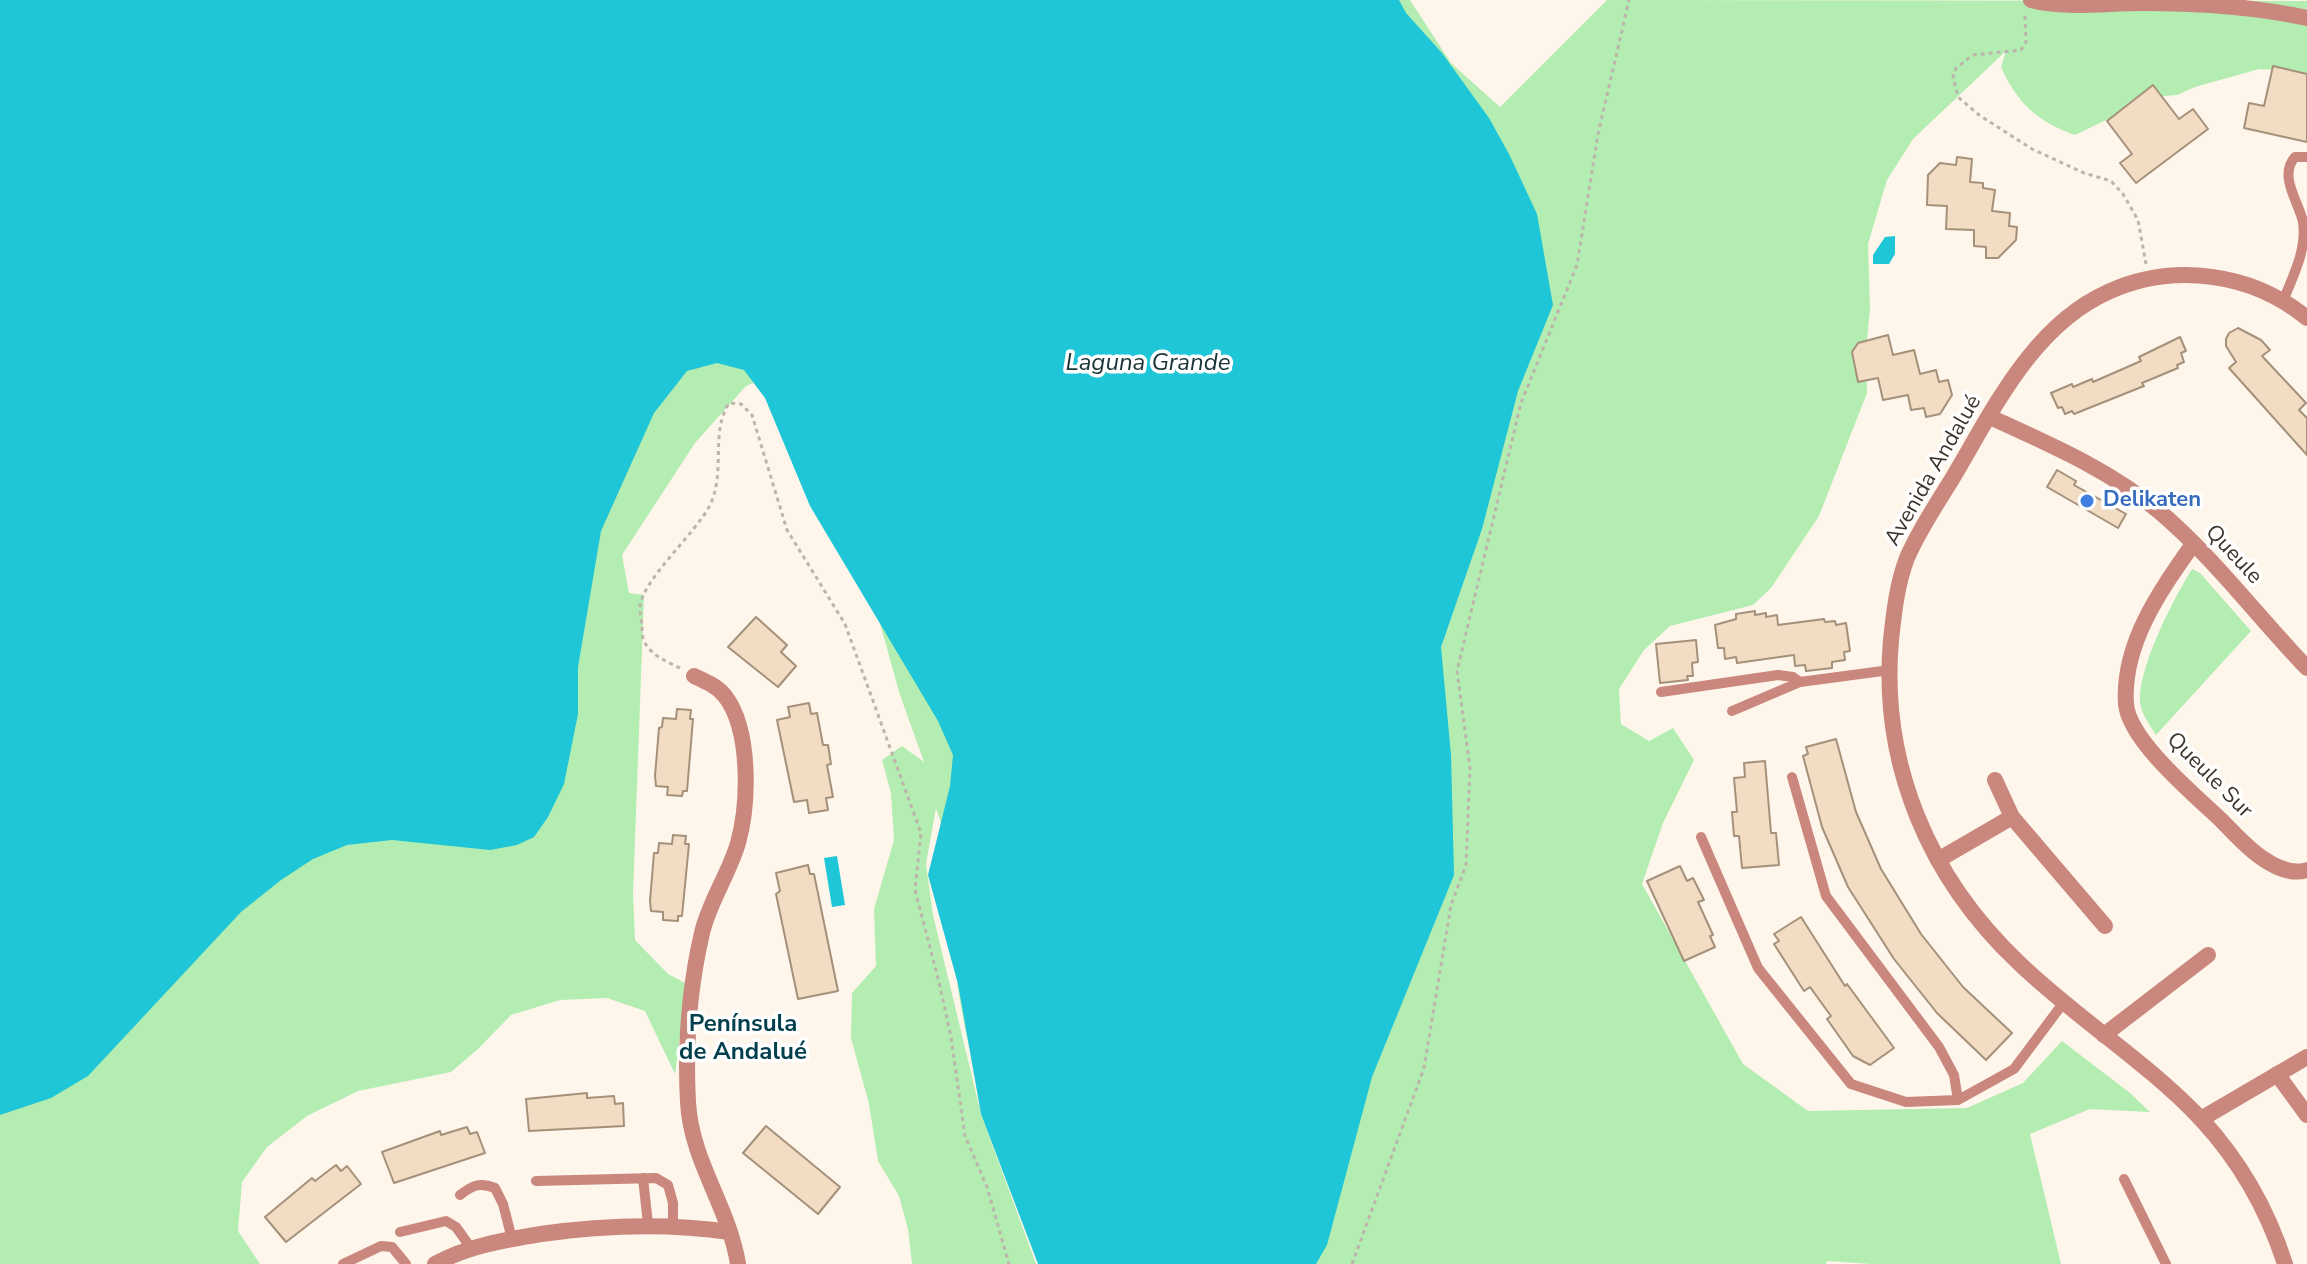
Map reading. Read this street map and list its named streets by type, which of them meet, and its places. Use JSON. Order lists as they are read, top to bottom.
{
  "streets": {
    "street": ["Avenida Andalué", "Queule", "Queule Sur"]
  },
  "crossings": [
    ["Avenida Andalué", "Queule"],
    ["Queule", "Queule Sur"]
  ],
  "districts": ["Península de Andalué"],
  "water": ["Laguna Grande"],
  "places": ["Delikaten"]
}
